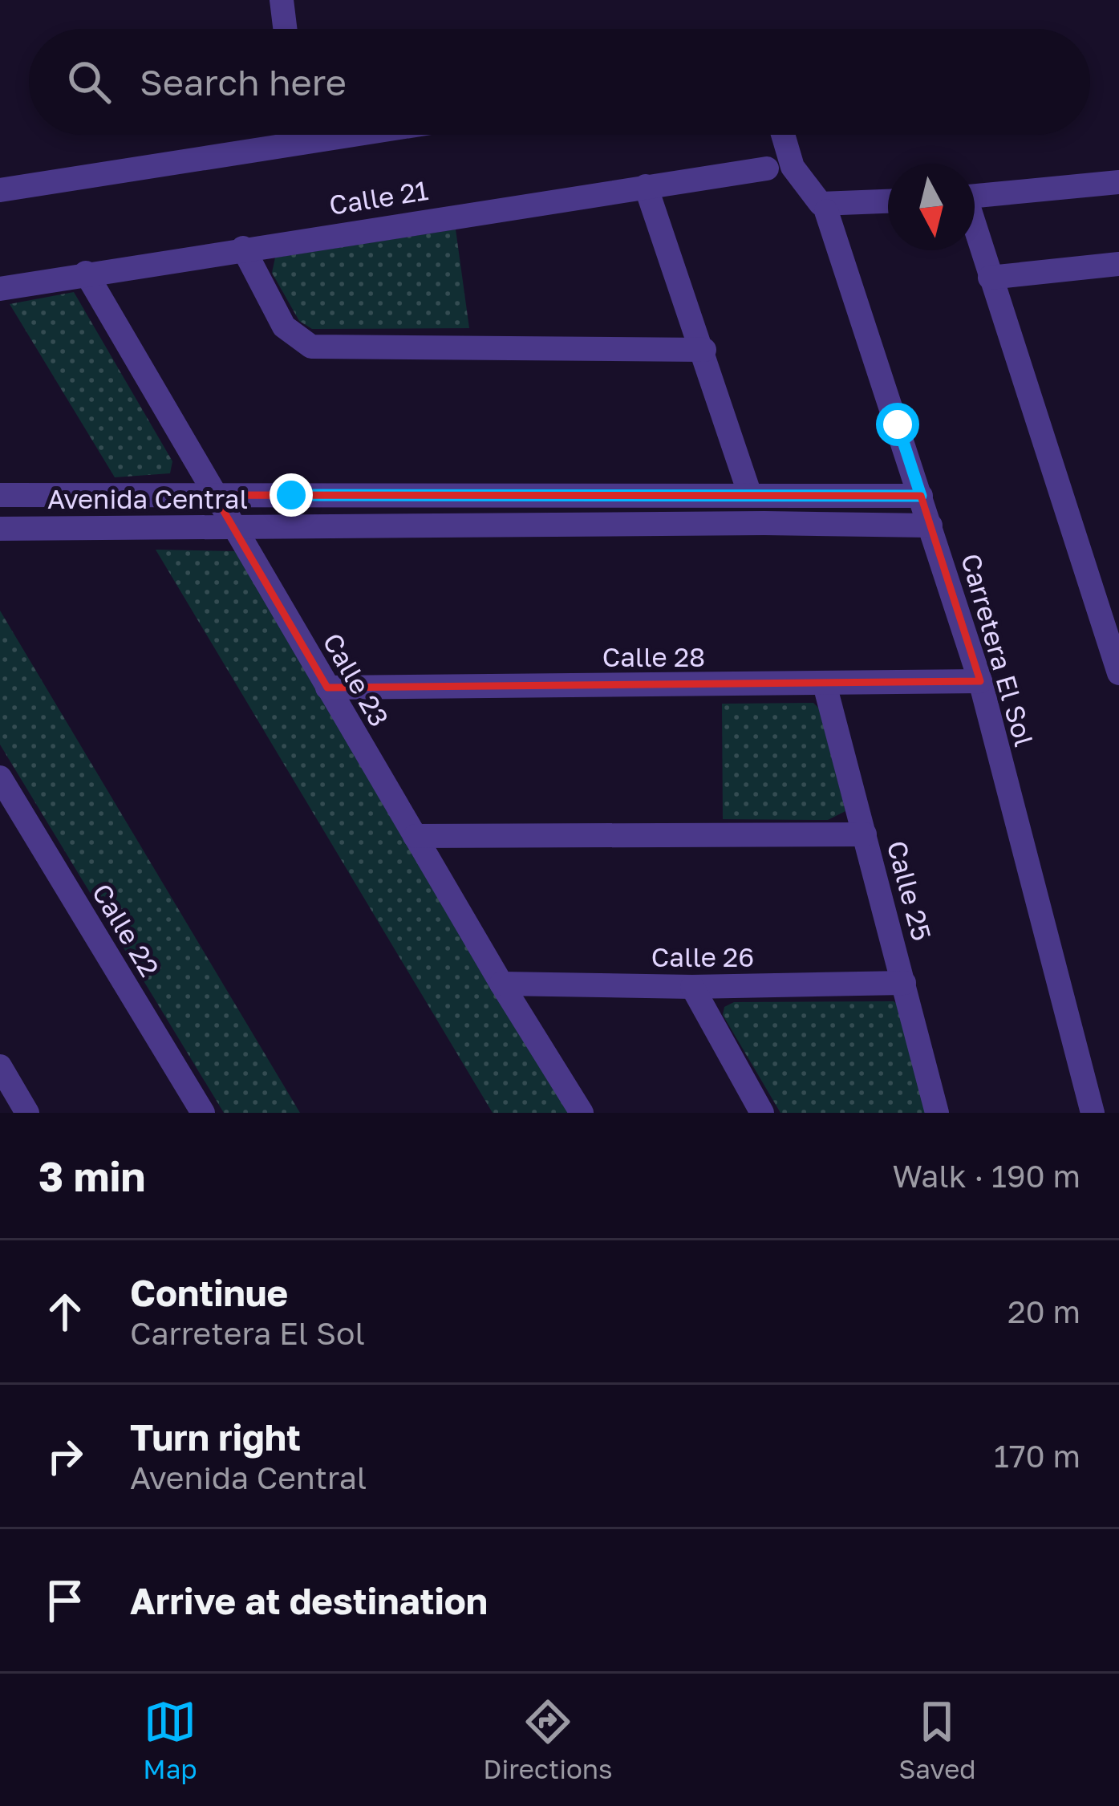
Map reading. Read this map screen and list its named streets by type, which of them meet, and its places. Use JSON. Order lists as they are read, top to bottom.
{
  "streets": {
    "street": [
      "Calle 21",
      "Avenida Central",
      "Carretera El Sol",
      "Calle 28",
      "Calle 23",
      "Calle 25",
      "Calle 22",
      "Calle 26"
    ]
  },
  "crossings": [
    ["Calle 21", "Calle 23"],
    ["Avenida Central", "Carretera El Sol"],
    ["Avenida Central", "Calle 23"],
    ["Carretera El Sol", "Calle 28"],
    ["Calle 28", "Calle 23"],
    ["Calle 28", "Calle 25"],
    ["Calle 23", "Calle 26"],
    ["Calle 25", "Calle 26"]
  ],
  "north": "bottom",
  "page": {
    "search": "Search here",
    "heading": ["3 min", "Walk · 190 m"],
    "list": [
      ["Continue", "Carretera El Sol", "20 m"],
      ["Turn right", "Avenida Central", "170 m"],
      "Arrive at destination"
    ],
    "nav": ["Map", "Directions", "Saved"]
  }
}
